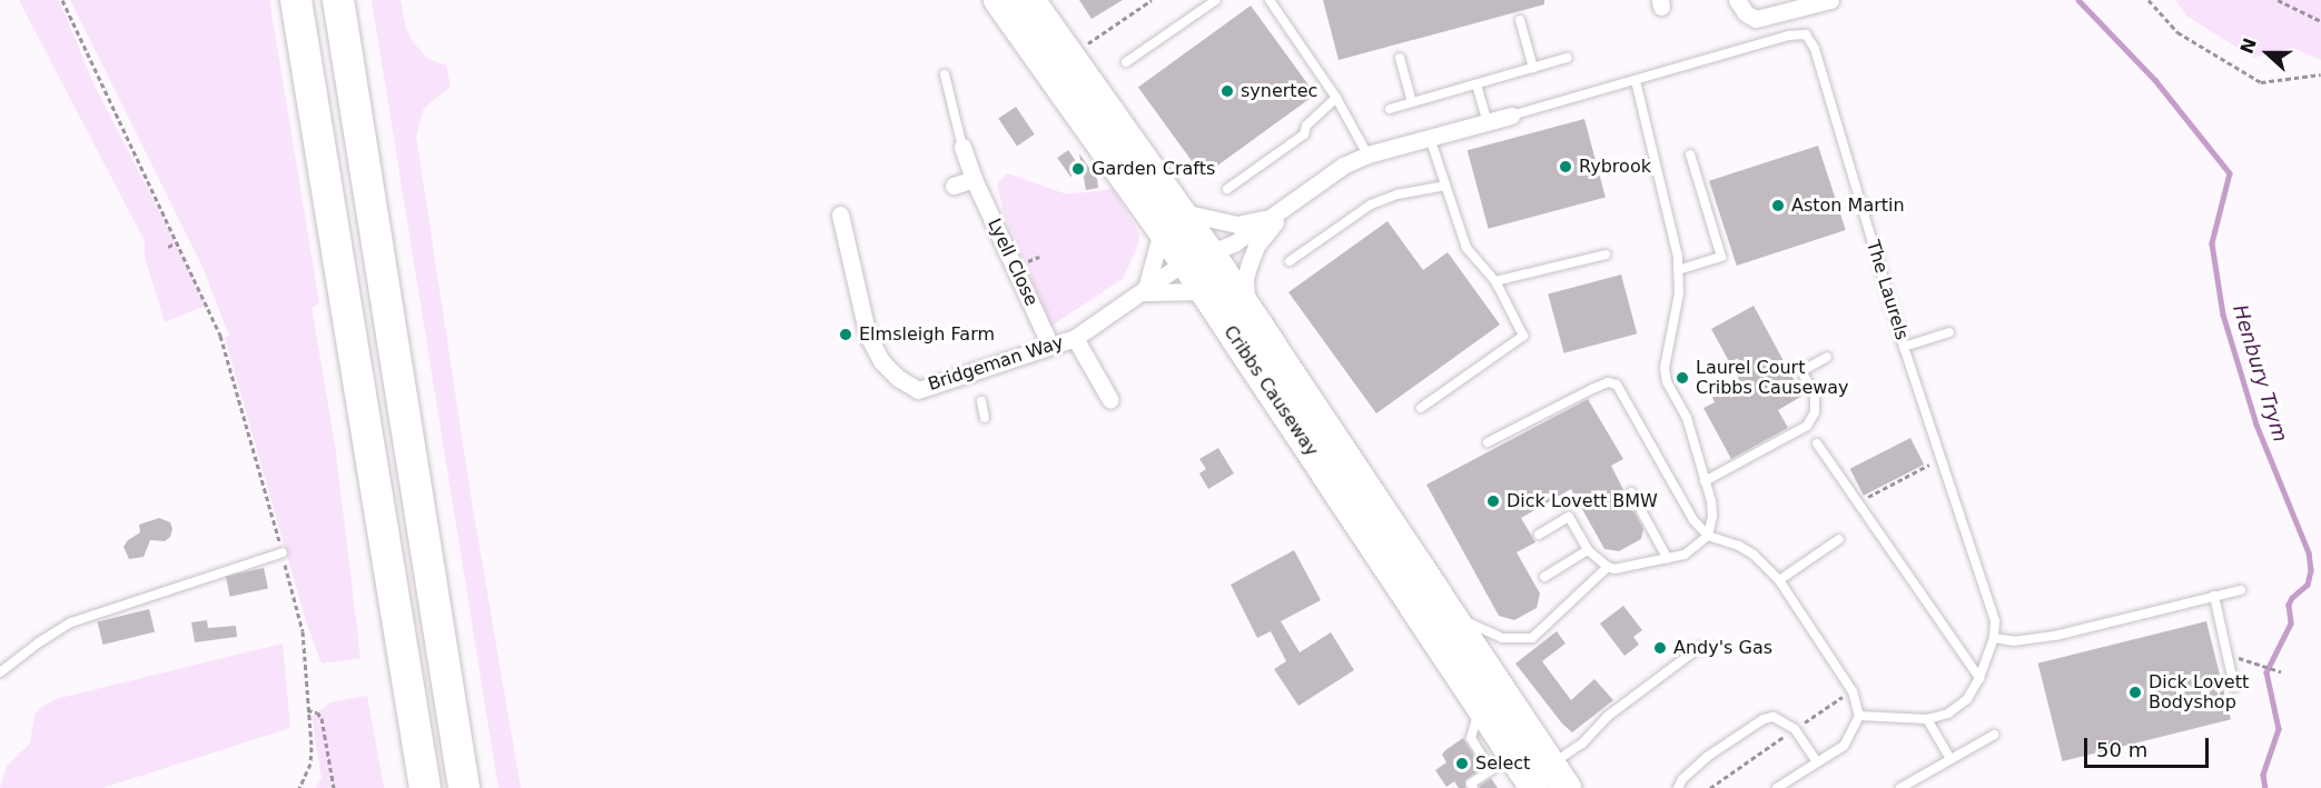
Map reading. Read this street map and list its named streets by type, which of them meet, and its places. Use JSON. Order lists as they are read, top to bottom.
{
  "streets": {
    "main road": ["Cribbs Causeway"],
    "street": ["Lyell Close", "The Laurels", "Bridgeman Way"]
  },
  "crossings": [
    ["Lyell Close", "Bridgeman Way"],
    ["The Laurels", "Bridgeman Way"],
    ["The Laurels", "Cribbs Causeway"],
    ["Bridgeman Way", "Cribbs Causeway"]
  ],
  "water": ["Henbury Trym"],
  "places": [
    "synertec",
    "Rybrook",
    "Garden Crafts",
    "Aston Martin",
    "Elmsleigh Farm",
    "Laurel Court Cribbs Causeway",
    "Dick Lovett BMW",
    "Andy's Gas",
    "Dick Lovett Bodyshop",
    "Select"
  ],
  "scale_bar": "50 m",
  "north": "left"
}
